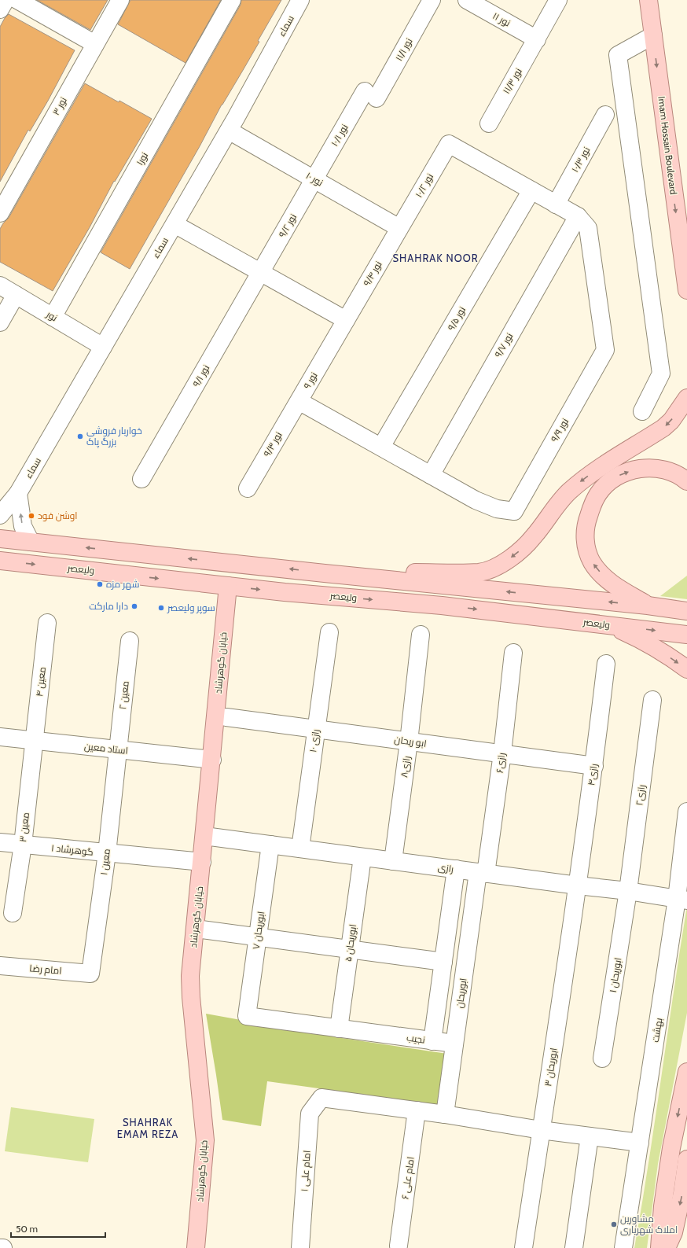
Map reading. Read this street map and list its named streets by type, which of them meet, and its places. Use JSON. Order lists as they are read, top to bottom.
{
  "streets": {
    "main road": ["Imam Hossain Boulevard", "ولیعصر", "خیابان گوهرشاد"],
    "street": [
      "نور ۱۱",
      "سماء",
      "نور ۱۱/۱",
      "نور ۱۱/۳",
      "نور ۳",
      "نور ۱۰/۱",
      "نور۱",
      "نور ۱۰/۳",
      "نور ۱۰",
      "نور ۱۰/۲",
      "نور ۹/۲",
      "نور ۹/۴",
      "نور",
      "نور ۹/۵",
      "نور ۹/۷",
      "نور ۹/۱",
      "نور ۹",
      "نور ۹/۹",
      "نور ۹/۳",
      "معین ۴",
      "معین ۲",
      "رازی ۱۰",
      "ابو ریحان",
      "استاد معین",
      "رازی۶",
      "رازی۸",
      "رازی۴",
      "رازی۲",
      "معین ۳",
      "گوهرشاد ۱",
      "معین ۱",
      "رازی",
      "ابوریحان ۷",
      "ابوریحان ۵",
      "امام رضا",
      "ابوریحان ۱",
      "ابوریحان",
      "بهشت",
      "نجیب",
      "ابوریحان ۳",
      "امام علی ۱",
      "امام علی ۶"
    ]
  },
  "crossings": [
    ["نور ۱۱", "نور ۱۱/۳"],
    ["سماء", "نور ۱۰"],
    ["سماء", "نور"],
    ["نور ۱۱/۱", "نور ۱۰/۱"],
    ["نور ۱۰/۱", "نور ۱۰"],
    ["نور ۱۰/۱", "نور ۹/۲"],
    ["نور۱", "نور"],
    ["نور ۱۰", "نور ۱۰/۲"],
    ["نور ۱۰", "نور ۹/۲"],
    ["نور ۱۰", "نور ۹/۴"],
    ["نور ۱۰/۲", "نور ۹/۴"],
    ["نور ۱۰/۲", "نور ۹/۵"],
    ["نور ۹/۲", "نور ۹/۱"],
    ["نور ۹/۴", "نور ۹"],
    ["نور ۹/۷", "نور ۹/۹"],
    ["نور ۹", "نور ۹/۳"],
    ["ولیعصر", "خیابان گوهرشاد"],
    ["خیابان گوهرشاد", "استاد معین"],
    ["خیابان گوهرشاد", "گوهرشاد ۱"],
    ["خیابان گوهرشاد", "رازی"],
    ["معین ۴", "استاد معین"],
    ["معین ۴", "معین ۳"],
    ["معین ۲", "استاد معین"],
    ["معین ۲", "معین ۱"],
    ["رازی ۱۰", "ابو ریحان"],
    ["رازی ۱۰", "رازی"],
    ["ابو ریحان", "رازی۶"],
    ["ابو ریحان", "رازی۸"],
    ["ابو ریحان", "رازی۴"],
    ["استاد معین", "معین ۳"],
    ["استاد معین", "معین ۱"],
    ["رازی۶", "رازی"],
    ["رازی۶", "ابوریحان"],
    ["رازی۸", "رازی"],
    ["رازی۴", "رازی"],
    ["رازی۴", "ابوریحان ۳"],
    ["رازی۲", "رازی"],
    ["رازی۲", "ابوریحان ۱"],
    ["معین ۳", "گوهرشاد ۱"],
    ["گوهرشاد ۱", "معین ۱"],
    ["معین ۱", "امام رضا"],
    ["رازی", "ابوریحان ۷"],
    ["رازی", "ابوریحان ۵"],
    ["رازی", "ابوریحان ۱"],
    ["رازی", "ابوریحان"],
    ["رازی", "بهشت"],
    ["رازی", "نجیب"],
    ["رازی", "ابوریحان ۳"],
    ["ابوریحان ۷", "نجیب"],
    ["ابوریحان ۵", "نجیب"],
    ["امام علی ۱", "امام علی ۶"]
  ],
  "one_way": ["Imam Hossain Boulevard"],
  "districts": ["SHAHRAK NOOR", "SHAHRAK EMAM REZA"],
  "places": [
    "خواربار فروشی بزرگ پاک",
    "اوشن فود",
    "شهر مزه",
    "دارا مارکت",
    "سوپر ولیعصر",
    "مشاورین املاک شهریاری"
  ],
  "scale_bar": "50 m"
}
